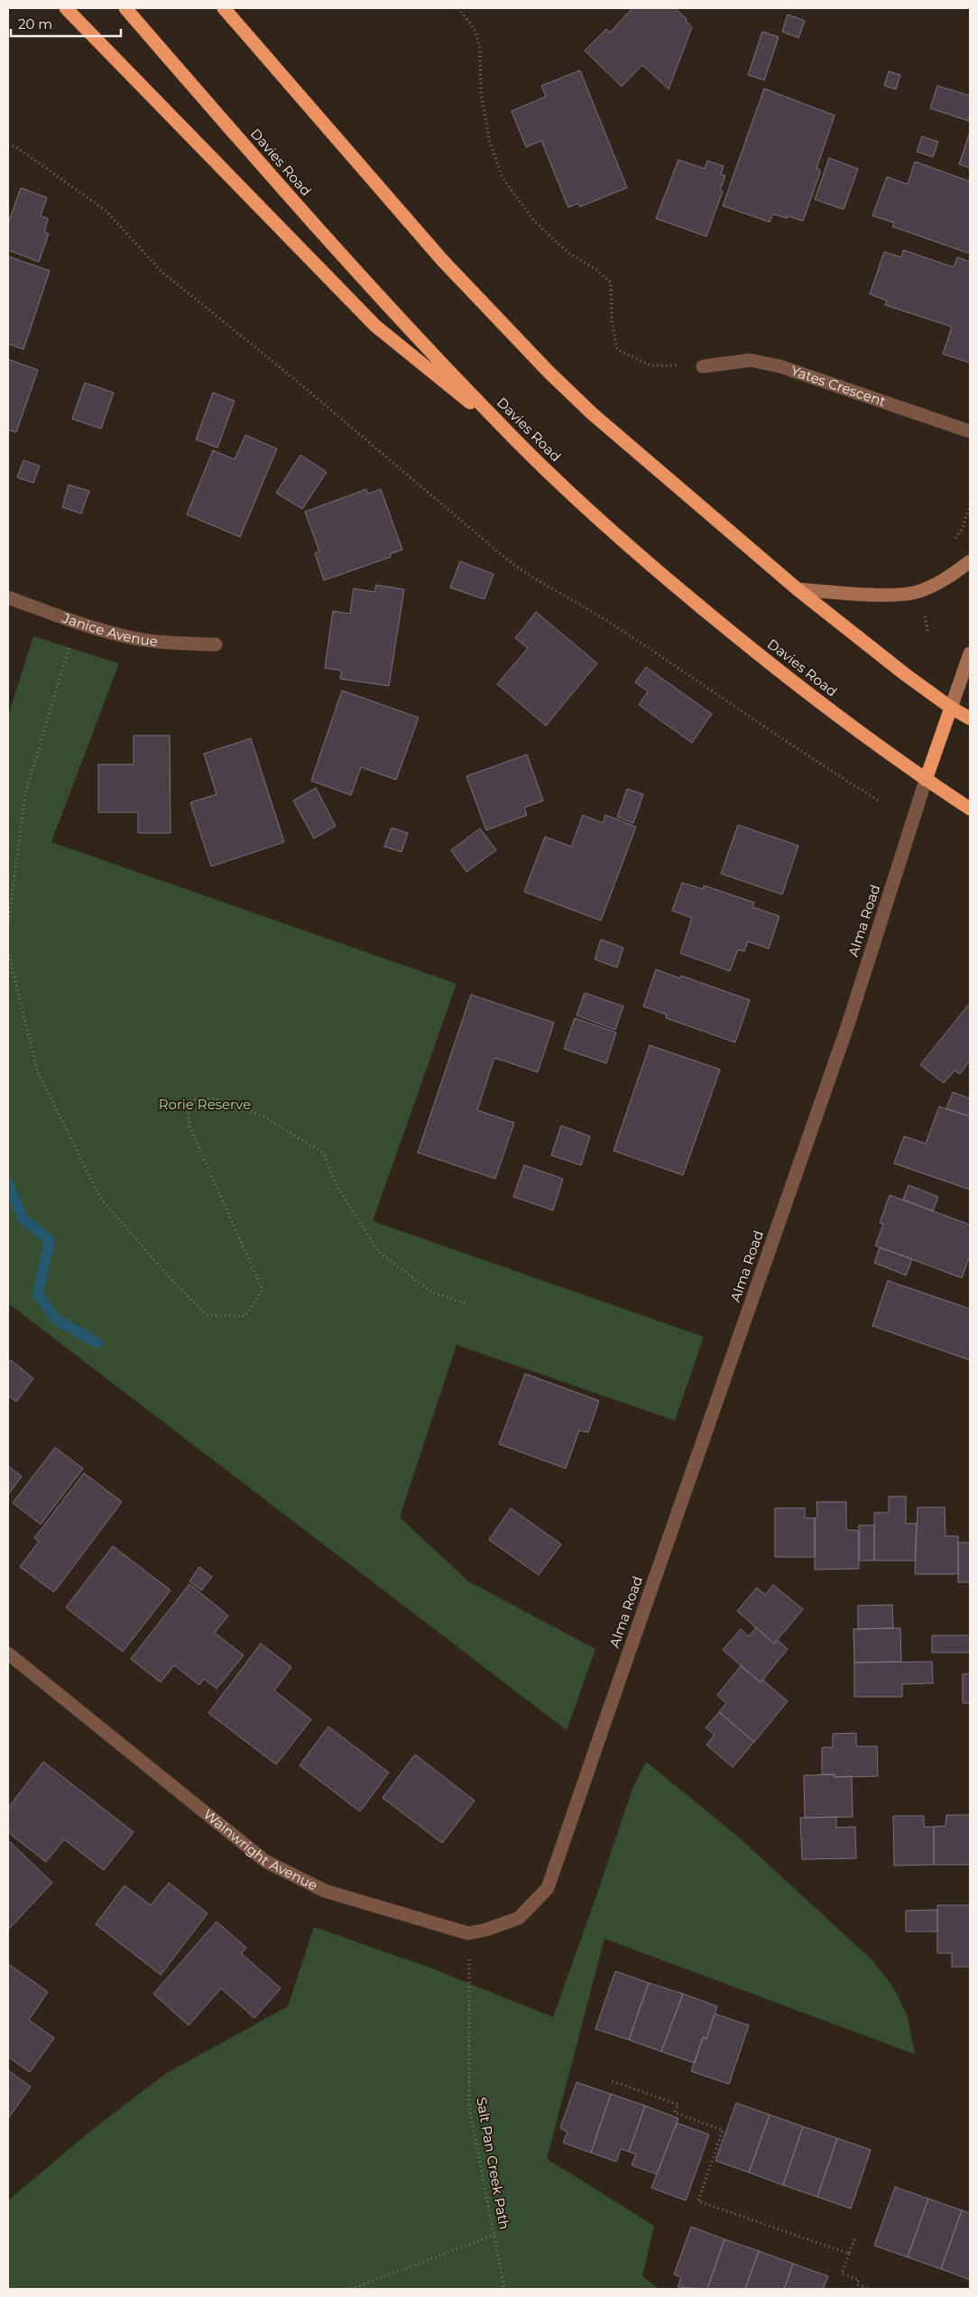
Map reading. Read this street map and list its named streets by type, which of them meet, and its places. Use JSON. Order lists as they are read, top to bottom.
{
  "streets": {
    "highway": ["Davies Road", "Alma Road"],
    "street": ["Yates Crescent", "Janice Avenue", "Wainwright Avenue"],
    "path": ["Salt Pan Creek Path"]
  },
  "crossings": [
    ["Davies Road", "Alma Road"],
    ["Alma Road", "Wainwright Avenue"],
    ["Wainwright Avenue", "Salt Pan Creek Path"]
  ],
  "parks": ["Rorie Reserve"],
  "scale_bar": "20 m"
}
